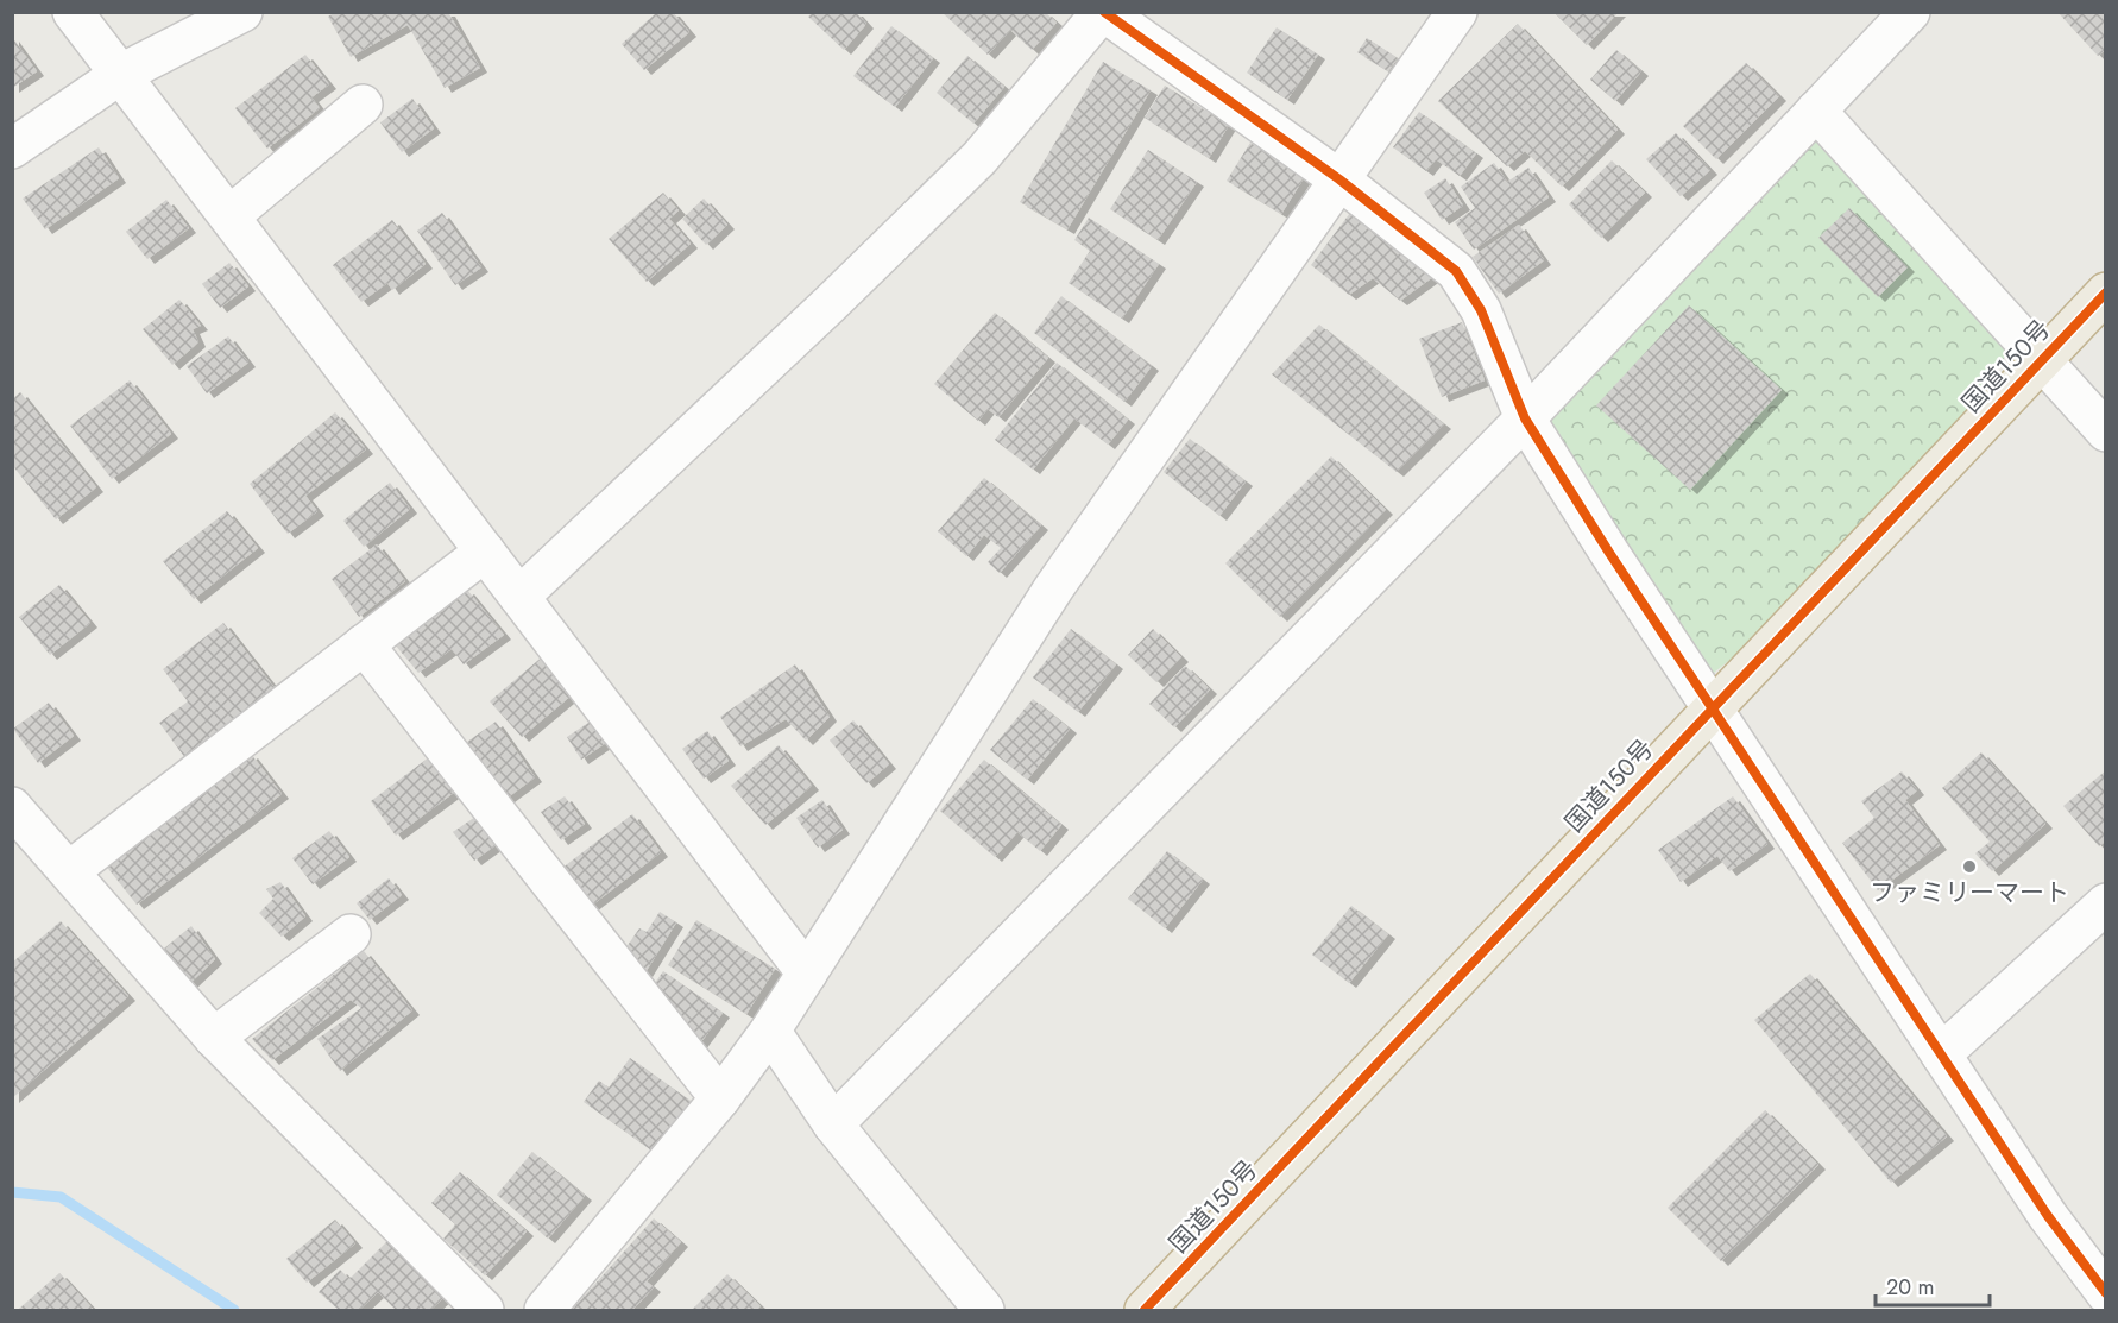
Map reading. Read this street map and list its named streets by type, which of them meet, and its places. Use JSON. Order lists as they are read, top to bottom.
{
  "streets": {
    "highway": ["国道150号"]
  },
  "places": ["ファミリーマート"],
  "scale_bar": "20 m"
}
